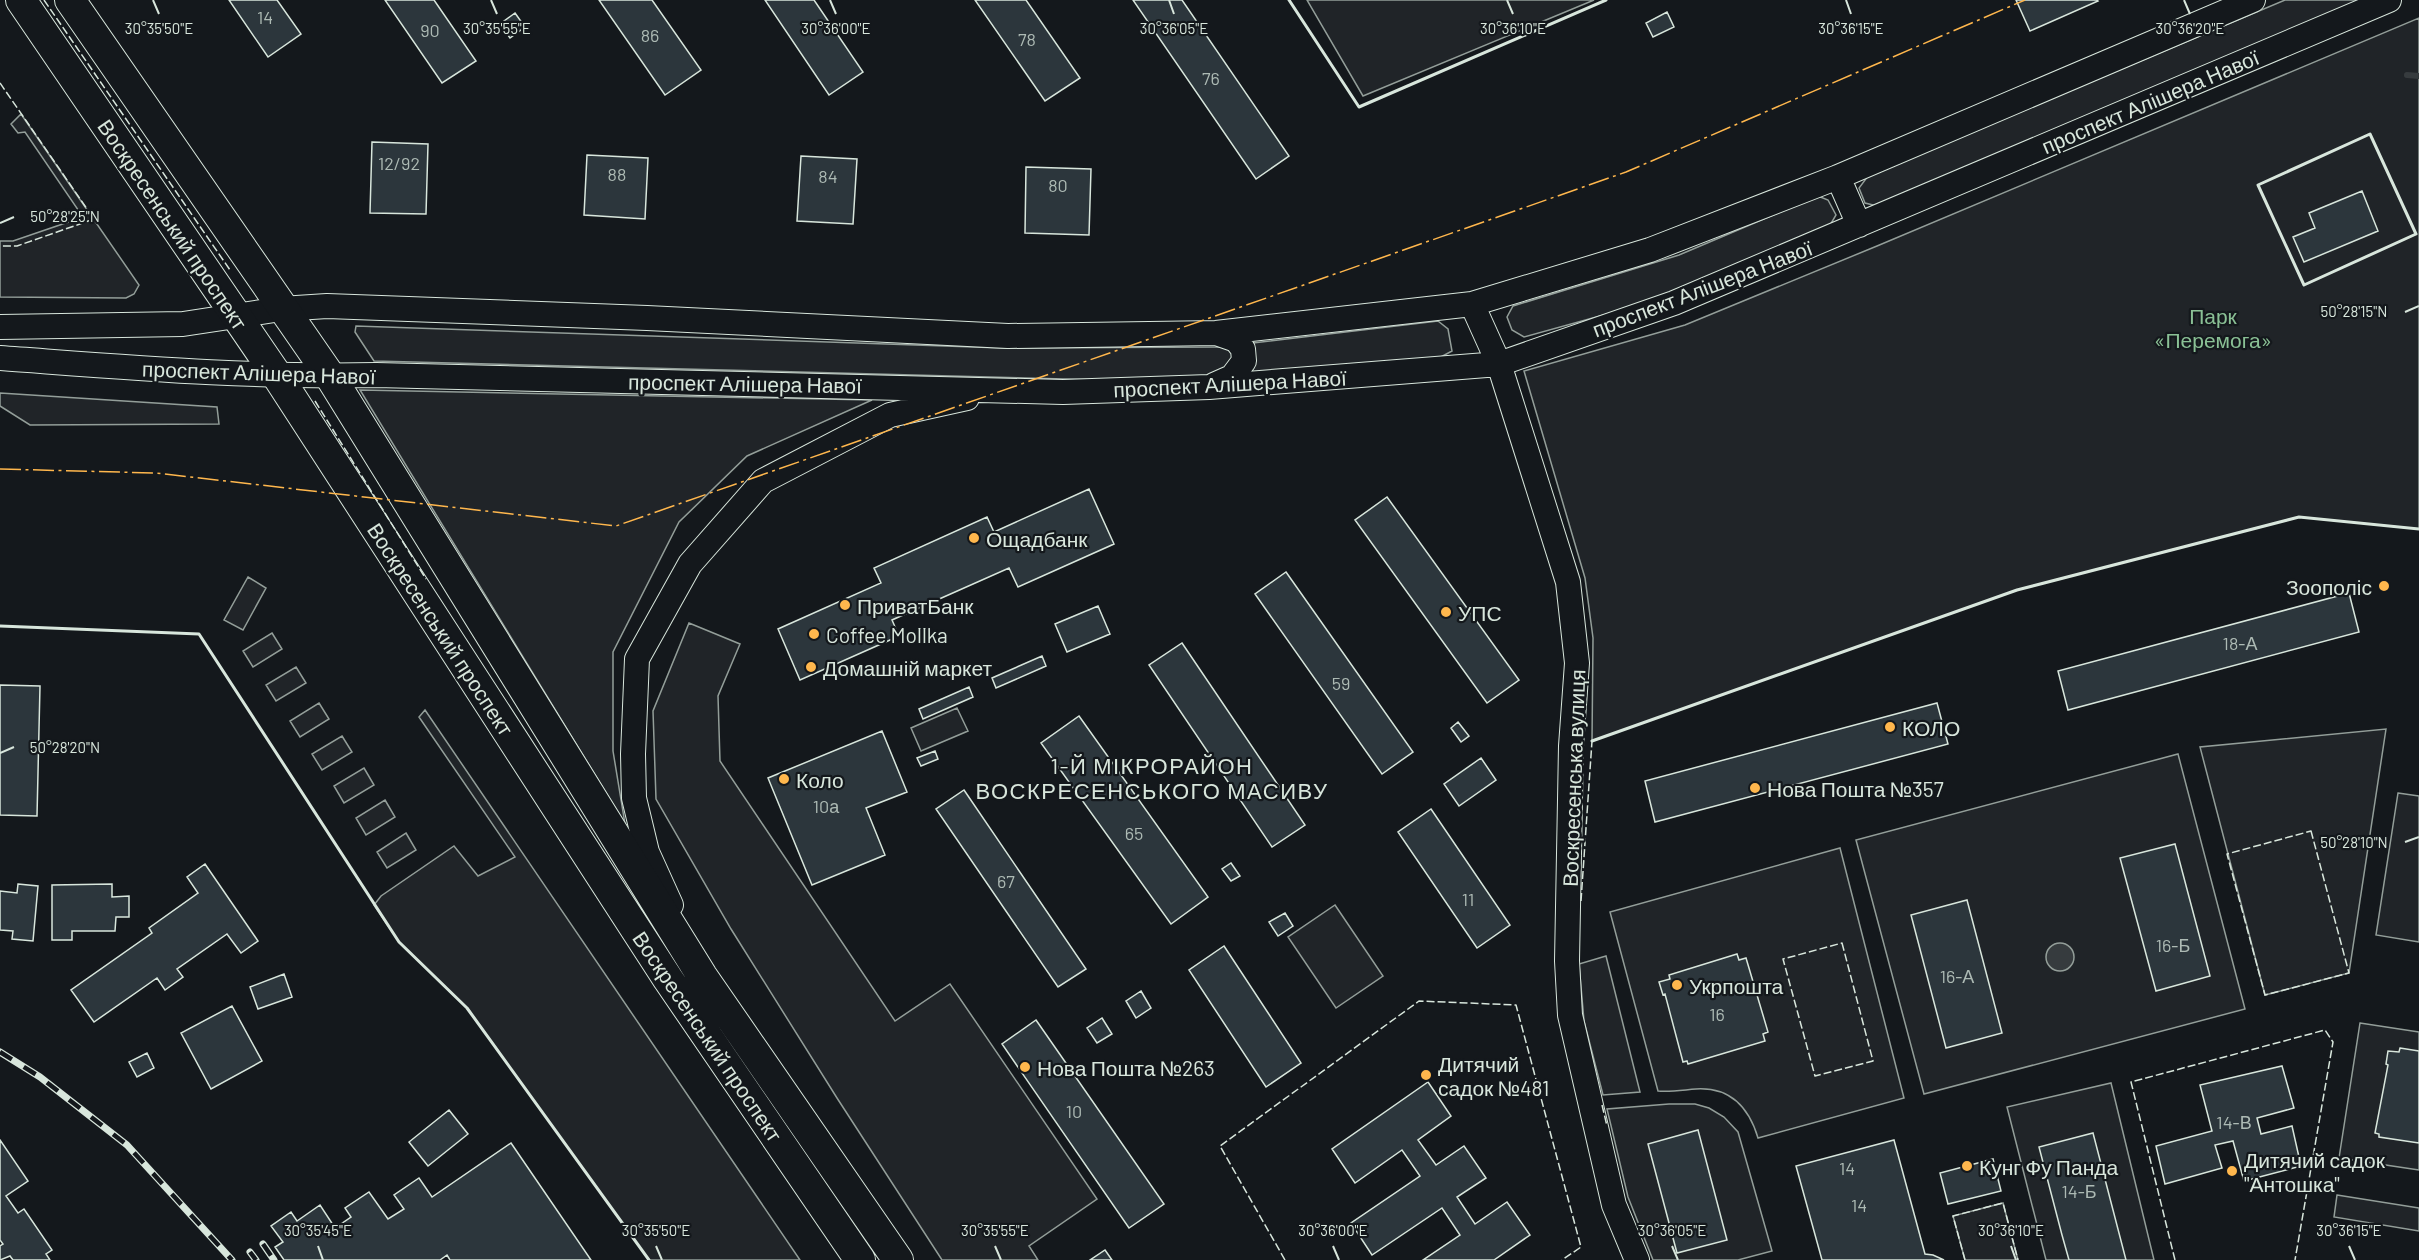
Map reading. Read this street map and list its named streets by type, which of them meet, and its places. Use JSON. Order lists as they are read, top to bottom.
{
  "streets": {
    "main road": ["Воскресенський проспект"],
    "street": ["проспект Алішера Навої", "Воскресенська вулиця"]
  },
  "crossings": [
    ["проспект Алішера Навої", "Воскресенський проспект"],
    ["проспект Алішера Навої", "Воскресенська вулиця"]
  ],
  "districts": ["1-Й МІКРОРАЙОН ВОСКРЕСЕНСЬКОГО МАСИВУ"],
  "parks": ["Парк «Перемога»"],
  "places": [
    "Ощадбанк",
    "Зоополіс",
    "ПриватБанк",
    "УПС",
    "Coffee Mollka",
    "Домашній маркет",
    "КОЛО",
    "Коло",
    "Нова Пошта №357",
    "Укрпошта",
    "Нова Пошта №263",
    "Дитячий садок №481",
    "Кунг Фу Панда",
    "Дитячий садок \"Антошка\""
  ],
  "house_numbers": [
    "14",
    "90",
    "86",
    "78",
    "76",
    "12/92",
    "88",
    "84",
    "80",
    "18-А",
    "59",
    "10а",
    "65",
    "67",
    "11",
    "16-Б",
    "16-А",
    "16",
    "10",
    "14-В",
    "14",
    "14-Б",
    "14"
  ],
  "coordinates": [
    "30°36'10\"E",
    "30°36'20\"E",
    "30°35'50\"E",
    "30°35'55\"E",
    "30°36'00\"E",
    "30°36'05\"E",
    "30°36'15\"E",
    "50°28'25\"N",
    "50°28'15\"N",
    "50°28'20\"N",
    "50°28'10\"N",
    "30°35'45\"E"
  ]
}
